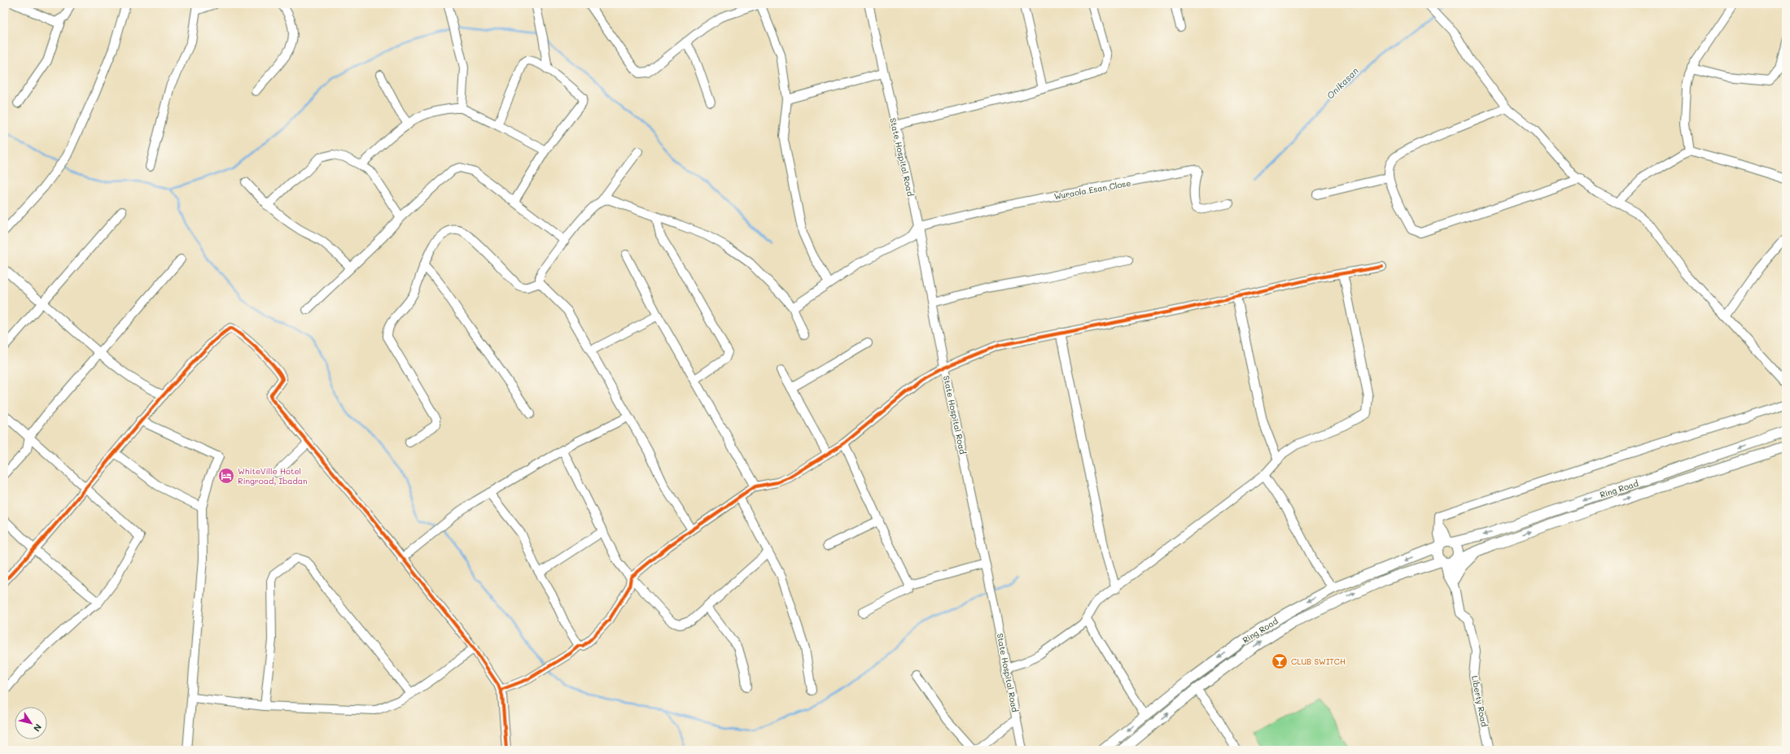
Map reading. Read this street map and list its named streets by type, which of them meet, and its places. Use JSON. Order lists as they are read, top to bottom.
{
  "streets": {
    "main road": ["Ring Road"],
    "street": ["State Hospital Road", "Wuraola Esan Close", "Liberty Road"]
  },
  "crossings": [
    ["State Hospital Road", "Wuraola Esan Close"],
    ["Ring Road", "Liberty Road"]
  ],
  "water": ["Onikasan"],
  "places": {
    "hotel": ["WhiteVille Hotel Ringroad, Ibadan"],
    "bar": ["CLUB SWITCH"]
  },
  "north": "bottom right"
}
